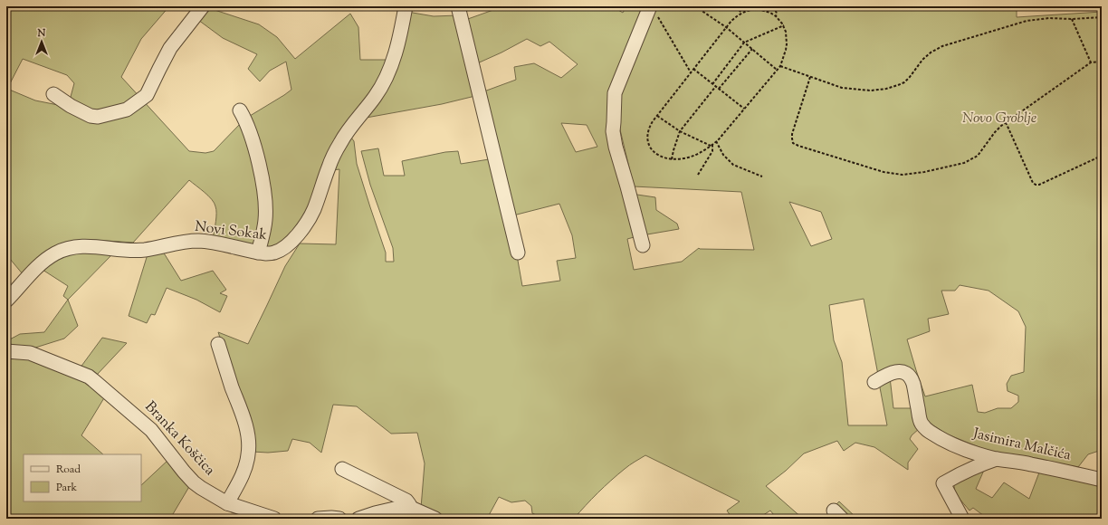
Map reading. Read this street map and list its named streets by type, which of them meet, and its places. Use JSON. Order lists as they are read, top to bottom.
{
  "streets": {
    "street": ["Novi Sokak", "Branka Koščica", "Jasimira Malčića"]
  },
  "parks": ["Novo Groblje"],
  "legend": ["Road", "Park"],
  "north": "top"
}
